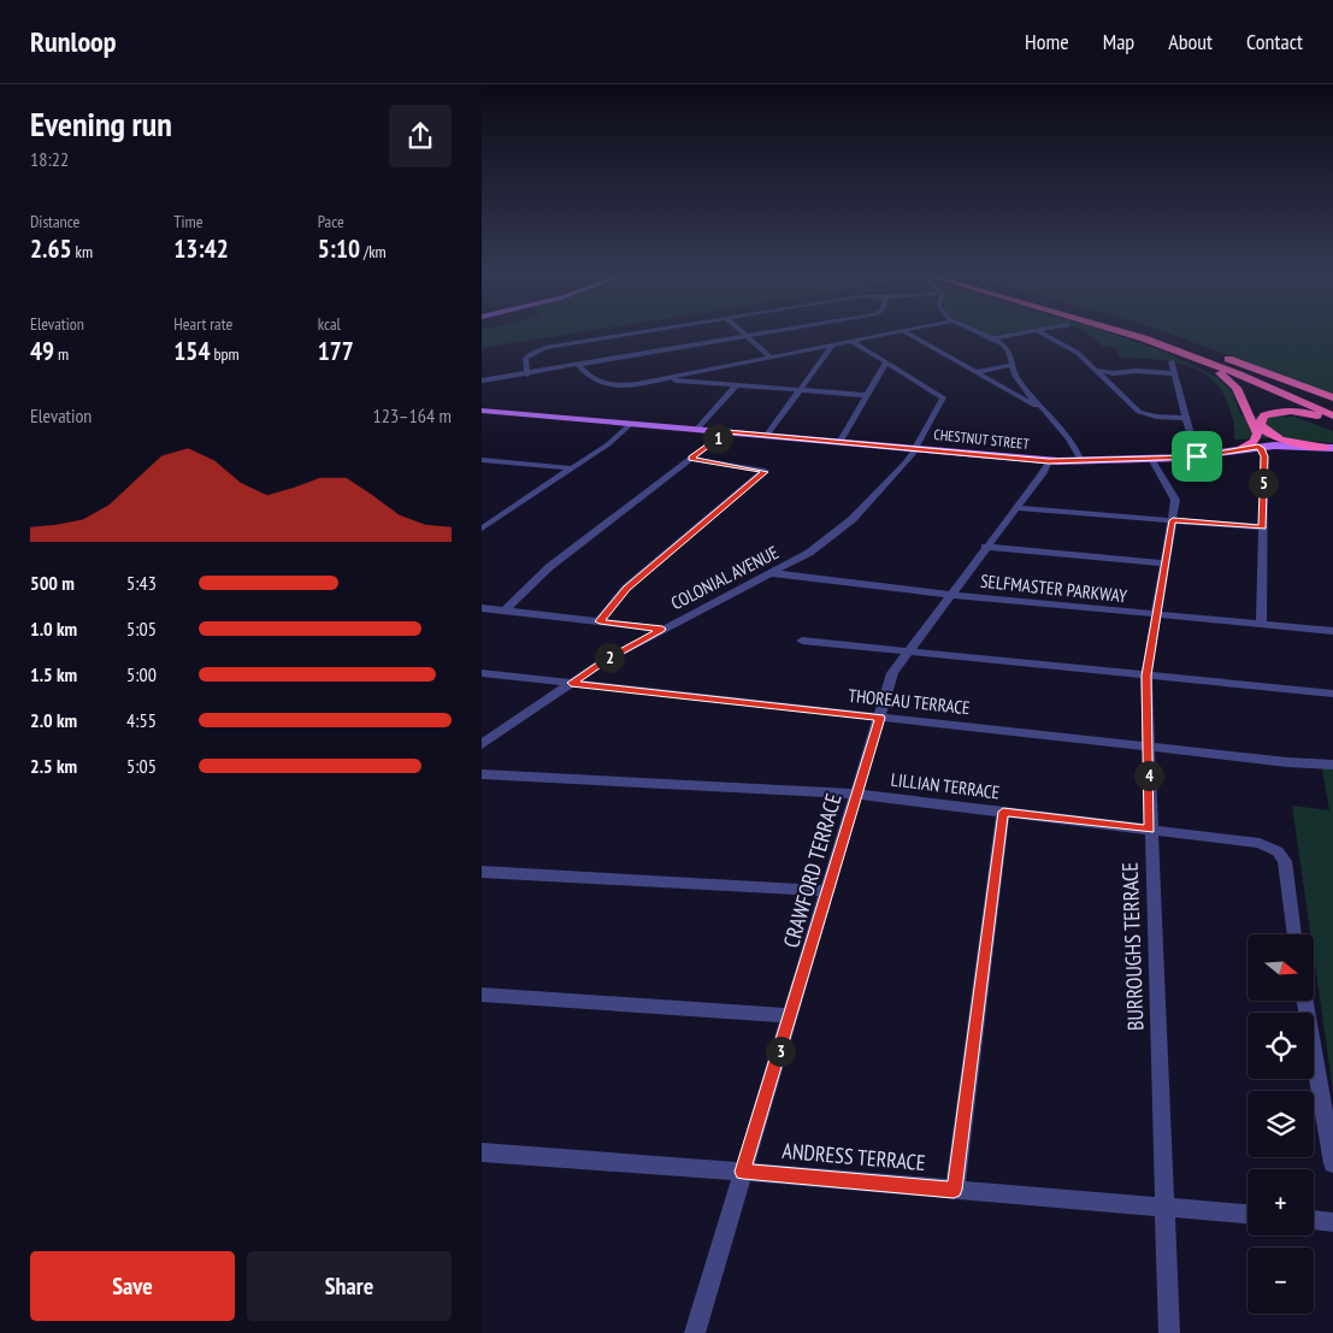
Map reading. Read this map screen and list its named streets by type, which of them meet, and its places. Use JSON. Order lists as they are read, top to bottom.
{
  "streets": {
    "main road": ["CHESTNUT STREET"],
    "street": [
      "COLONIAL AVENUE",
      "SELFMASTER PARKWAY",
      "THOREAU TERRACE",
      "LILLIAN TERRACE",
      "CRAWFORD TERRACE",
      "BURROUGHS TERRACE",
      "ANDRESS TERRACE"
    ]
  },
  "crossings": [
    ["CHESTNUT STREET", "COLONIAL AVENUE"],
    ["CHESTNUT STREET", "CRAWFORD TERRACE"],
    ["CHESTNUT STREET", "BURROUGHS TERRACE"],
    ["COLONIAL AVENUE", "SELFMASTER PARKWAY"],
    ["COLONIAL AVENUE", "THOREAU TERRACE"],
    ["SELFMASTER PARKWAY", "CRAWFORD TERRACE"],
    ["SELFMASTER PARKWAY", "BURROUGHS TERRACE"],
    ["THOREAU TERRACE", "CRAWFORD TERRACE"],
    ["THOREAU TERRACE", "BURROUGHS TERRACE"],
    ["LILLIAN TERRACE", "CRAWFORD TERRACE"],
    ["LILLIAN TERRACE", "BURROUGHS TERRACE"],
    ["CRAWFORD TERRACE", "ANDRESS TERRACE"],
    ["BURROUGHS TERRACE", "ANDRESS TERRACE"]
  ],
  "north": "right",
  "page": {
    "header": "Runloop",
    "nav": [
      "Home",
      "Map",
      "About",
      "Contact"
    ],
    "heading": ["Evening run", "18:22"],
    "stats": [
      ["Distance", "2.65 km"],
      ["Time", "13:42"],
      ["Pace", "5:10 /km"],
      ["Elevation", "49 m"],
      ["Heart rate", "154 bpm"],
      ["kcal", "177"]
    ],
    "chart": ["Elevation", "123–164 m"],
    "pins": [
      "1",
      "5",
      "2",
      "4",
      "3"
    ],
    "list": [
      {
        "name": "500 m",
        "note": "5:43"
      },
      {
        "name": "1.0 km",
        "note": "5:05"
      },
      {
        "name": "1.5 km",
        "note": "5:00"
      },
      {
        "name": "2.0 km",
        "note": "4:55"
      },
      {
        "name": "2.5 km",
        "note": "5:05"
      }
    ],
    "map_buttons": ["+", "−"],
    "buttons": ["Save", "Share"]
  }
}
